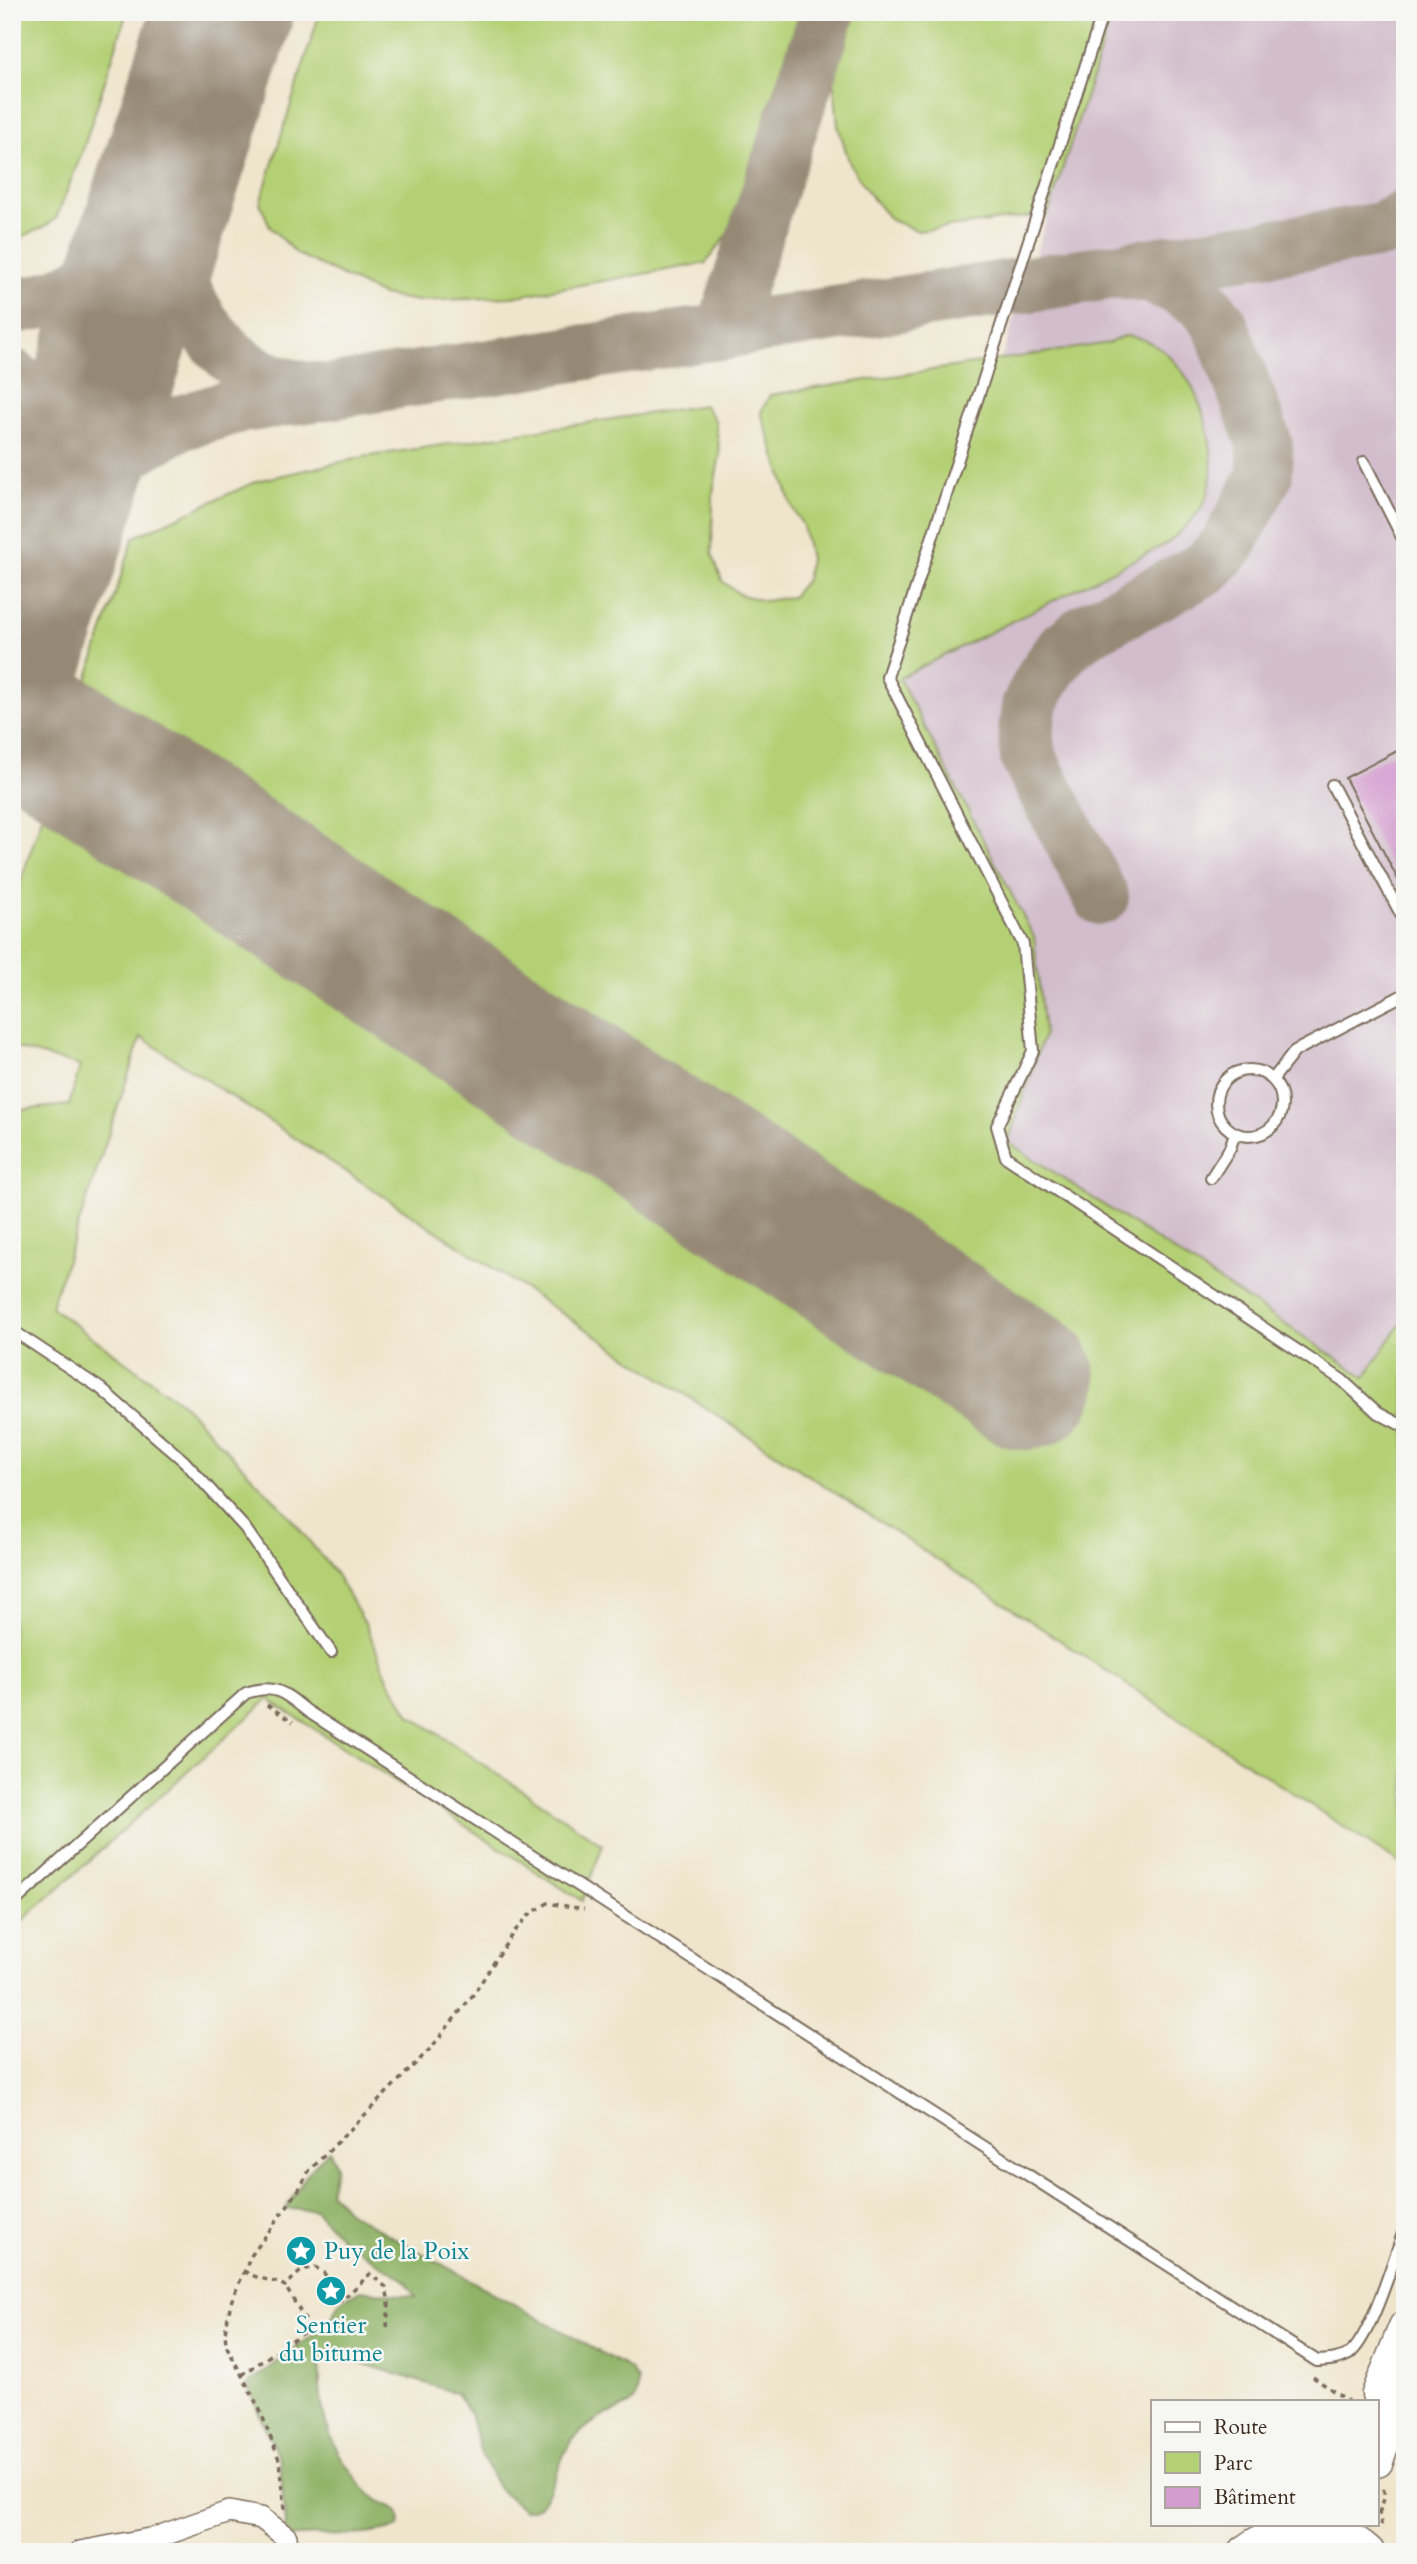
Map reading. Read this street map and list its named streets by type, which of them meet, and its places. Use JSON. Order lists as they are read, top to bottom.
{
  "places": {
    "place": ["Puy de la Poix", "Sentier du bitume"]
  },
  "legend": ["Route", "Parc", "Bâtiment"]
}
